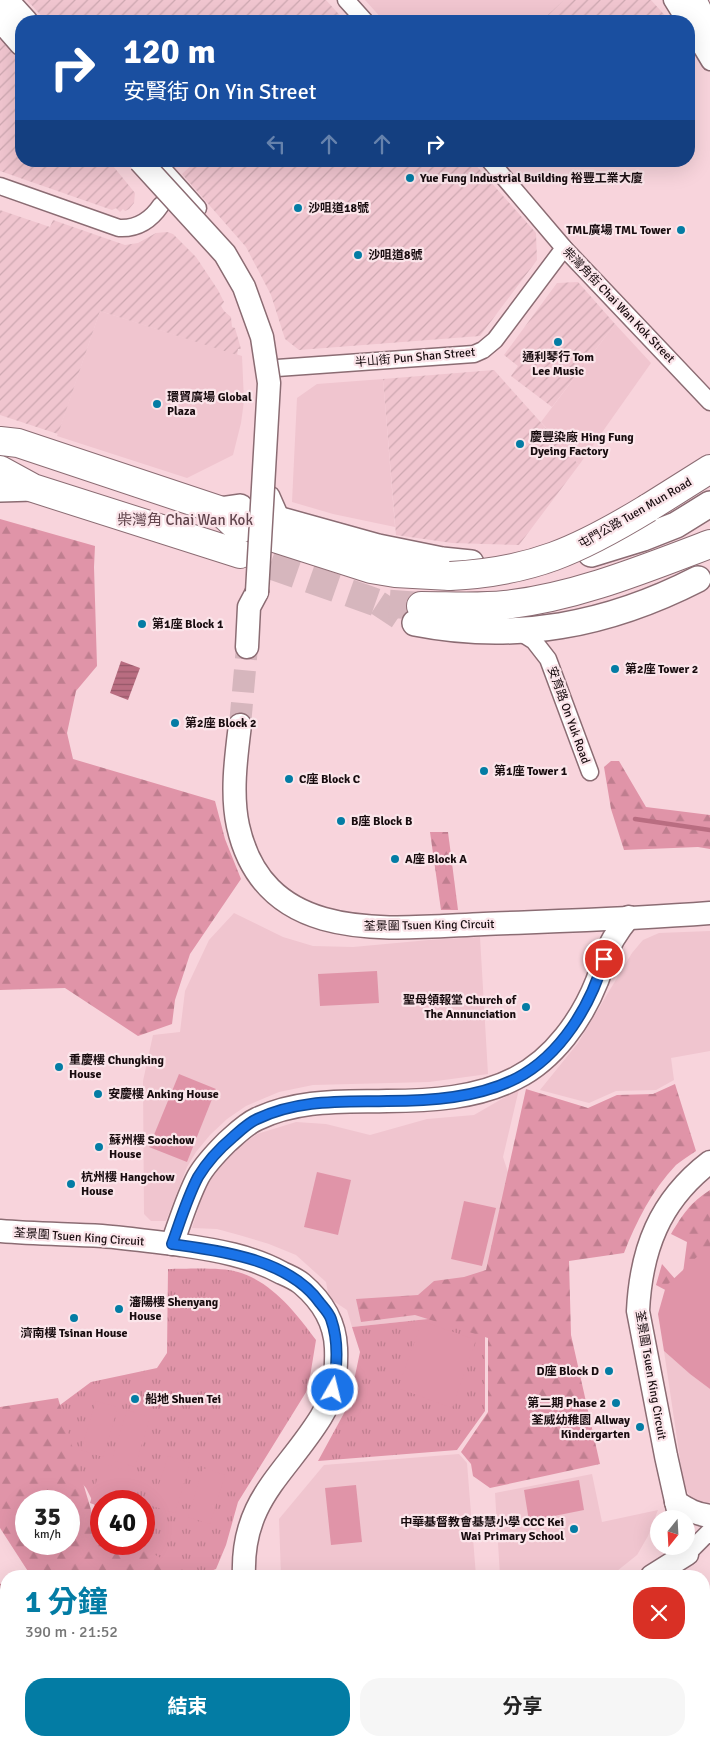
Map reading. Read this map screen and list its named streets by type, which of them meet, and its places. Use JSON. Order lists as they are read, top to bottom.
{
  "streets": {
    "highway": ["屯門公路 Tuen Mun Road"],
    "street": [
      "柴灣角街 Chai Wan Kok Street",
      "半山街 Pun Shan Street",
      "安育路 On Yuk Road",
      "荃景圍 Tsuen King Circuit"
    ]
  },
  "crossings": [
    ["柴灣角街 Chai Wan Kok Street", "半山街 Pun Shan Street"]
  ],
  "districts": ["柴灣角 Chai Wan Kok"],
  "places": [
    "Yue Fung Industrial Building 裕豐工業大廈",
    "沙咀道18號",
    "TML廣場 TML Tower",
    "沙咀道8號",
    "通利琴行 Tom Lee Music",
    "環貿廣場 Global Plaza",
    "慶豐染廠 Hing Fung Dyeing Factory",
    "第1座 Block 1",
    "第2座 Tower 2",
    "第2座 Block 2",
    "第1座 Tower 1",
    "C座 Block C",
    "B座 Block B",
    "A座 Block A",
    "聖母領報堂 Church of The Annunciation",
    "重慶樓 Chungking House",
    "安慶樓 Anking House",
    "蘇州樓 Soochow House",
    "杭州樓 Hangchow House",
    "瀋陽樓 Shenyang House",
    "濟南樓 Tsinan House",
    "D座 Block D",
    "船地 Shuen Tei",
    "第二期 Phase 2",
    "荃威幼稚園 Allway Kindergarten",
    "中華基督教會基慧小學 CCC Kei Wai Primary School"
  ],
  "north": "bottom",
  "page": {
    "turn": ["120 m", "安賢街 On Yin Street"],
    "speed": "35 km/h",
    "limit": "40",
    "heading": ["1 分鐘", "390 m · 21:52"],
    "buttons": ["結束", "分享"]
  }
}
